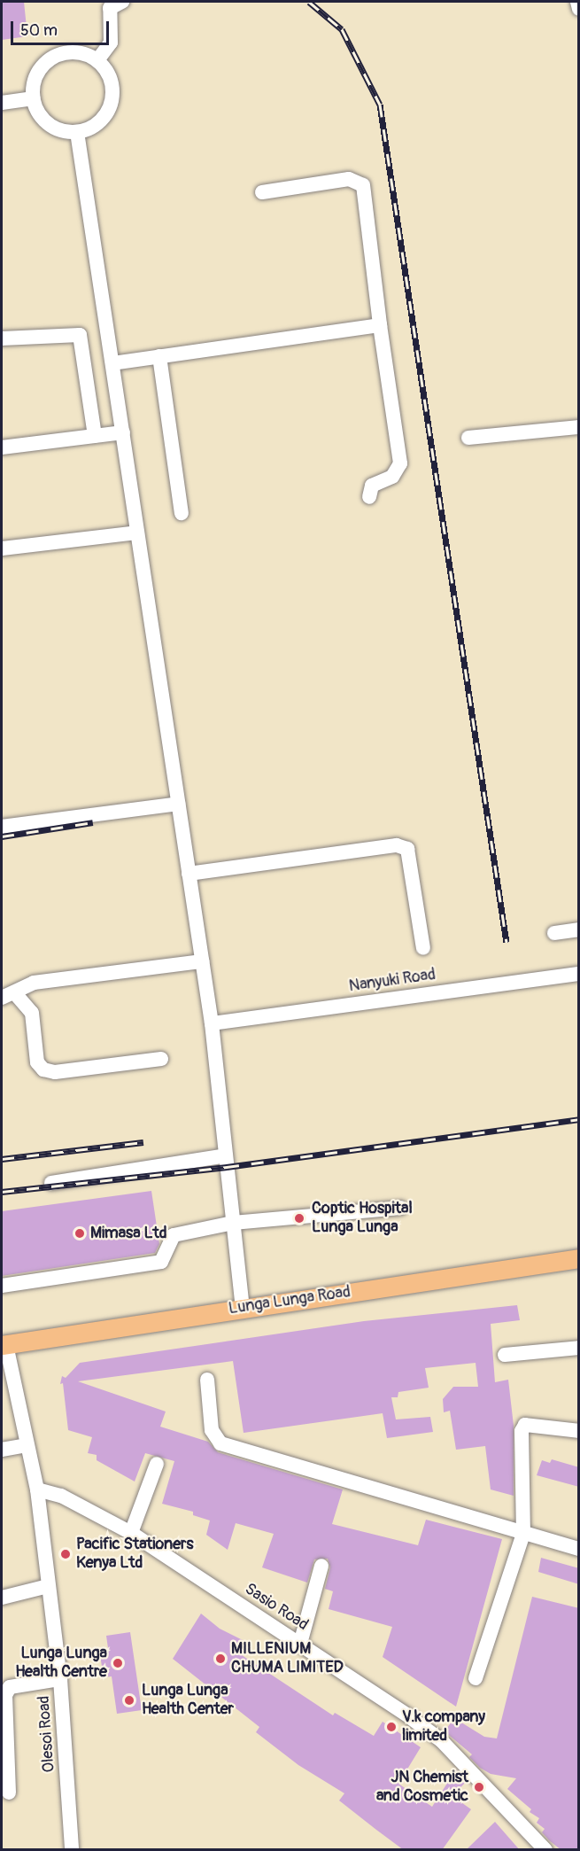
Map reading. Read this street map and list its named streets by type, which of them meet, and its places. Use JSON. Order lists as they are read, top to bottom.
{
  "streets": {
    "main road": ["Lunga Lunga Road"],
    "street": ["Nanyuki Road", "Sasio Road", "Olesoi Road"]
  },
  "crossings": [
    ["Lunga Lunga Road", "Olesoi Road"],
    ["Sasio Road", "Olesoi Road"]
  ],
  "places": [
    "Coptic Hospital Lunga Lunga",
    "Mimasa Ltd",
    "Pacific Stationers Kenya Ltd",
    "MILLENIUM CHUMA LIMITED",
    "Lunga Lunga Health Centre",
    "Lunga Lunga Health Center",
    "V.k company limited",
    "JN Chemist and Cosmetic"
  ],
  "scale_bar": "50 m"
}
